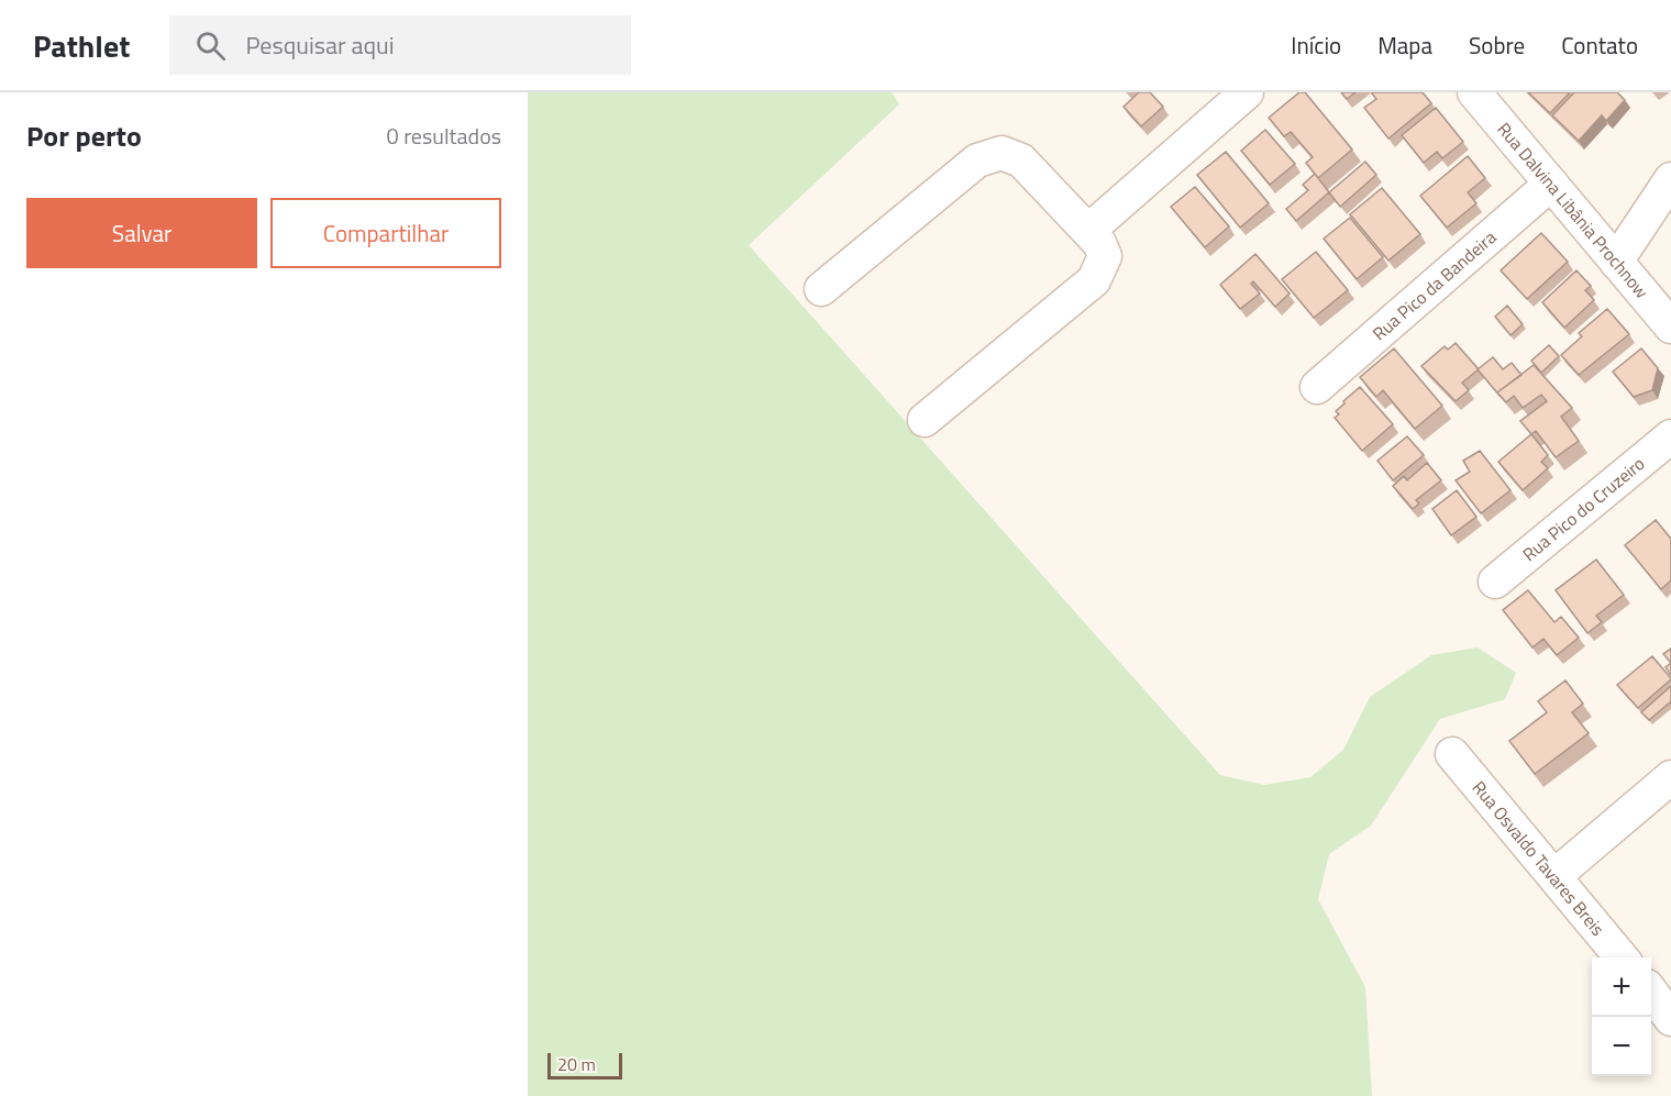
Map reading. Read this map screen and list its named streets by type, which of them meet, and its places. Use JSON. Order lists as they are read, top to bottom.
{
  "streets": {
    "street": [
      "Rua Dalvina Libânia Prochnow",
      "Rua Pico da Bandeira",
      "Rua Pico do Cruzeiro",
      "Rua Osvaldo Tavares Breis"
    ]
  },
  "crossings": [
    ["Rua Dalvina Libânia Prochnow", "Rua Pico da Bandeira"]
  ],
  "scale_bar": "20 m",
  "page": {
    "header": "Pathlet",
    "search": "Pesquisar aqui",
    "nav": [
      "Início",
      "Mapa",
      "Sobre",
      "Contato"
    ],
    "heading": ["Por perto", "0 resultados"],
    "buttons": ["Salvar", "Compartilhar"],
    "map_buttons": ["+", "−"],
    "scale": "20 m"
  }
}
